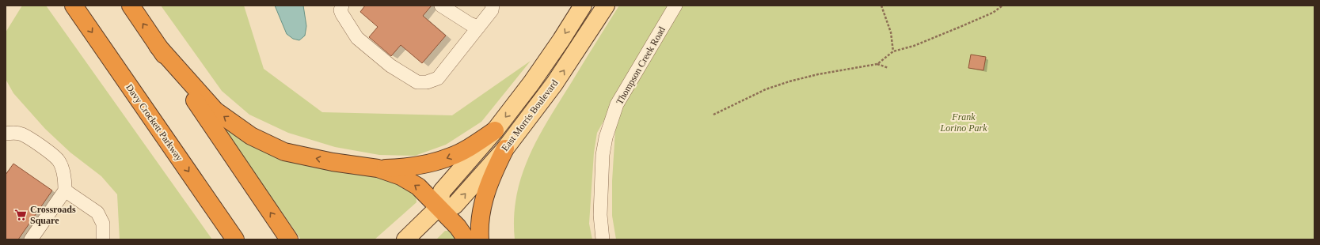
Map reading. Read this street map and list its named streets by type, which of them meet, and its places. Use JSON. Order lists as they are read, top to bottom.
{
  "streets": {
    "highway": ["Davy Crockett Parkway"],
    "main road": ["East Morris Boulevard"],
    "street": ["Thompson Creek Road"]
  },
  "parks": ["Frank Lorino Park"],
  "places": {
    "supermarket": ["Crossroads Square"]
  }
}
